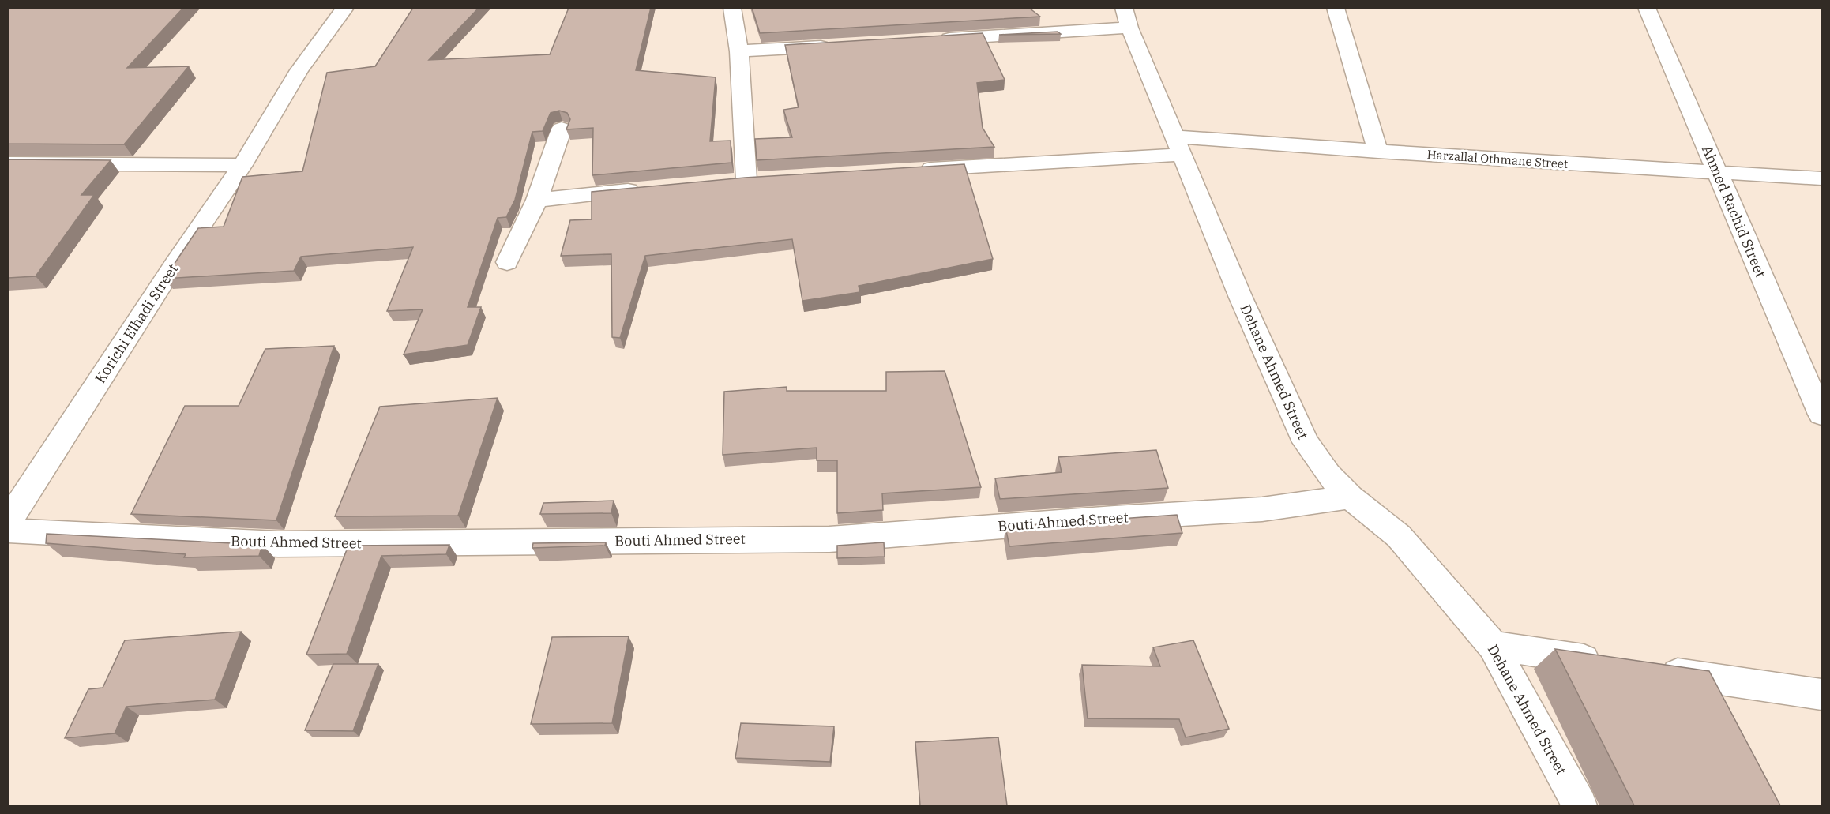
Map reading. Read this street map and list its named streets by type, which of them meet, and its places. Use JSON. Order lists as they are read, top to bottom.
{
  "streets": {
    "street": [
      "Harzallal Othmane Street",
      "Ahmed Rachid Street",
      "Korichi Elhadi Street",
      "Dehane Ahmed Street",
      "Bouti Ahmed Street"
    ]
  },
  "crossings": [
    ["Harzallal Othmane Street", "Ahmed Rachid Street"],
    ["Harzallal Othmane Street", "Dehane Ahmed Street"],
    ["Dehane Ahmed Street", "Bouti Ahmed Street"]
  ]
}
